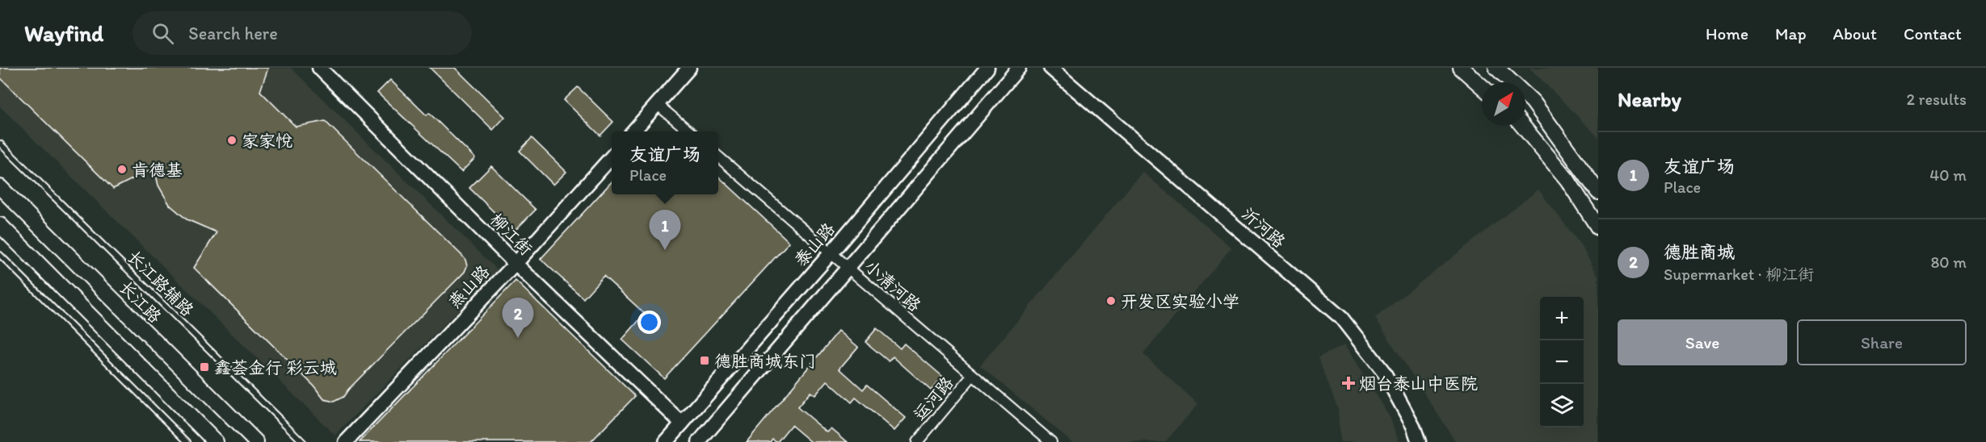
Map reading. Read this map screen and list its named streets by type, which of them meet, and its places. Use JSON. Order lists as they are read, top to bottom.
{
  "streets": {
    "main road": ["长江路"],
    "street": [
      "沂河路",
      "柳江街",
      "泰山路",
      "小清河路",
      "燕山路",
      "运河路"
    ],
    "lane": ["长江路辅路"]
  },
  "crossings": [
    ["柳江街", "泰山路"],
    ["柳江街", "燕山路"],
    ["泰山路", "小清河路"],
    ["小清河路", "运河路"]
  ],
  "places": {
    "other": ["家家悦", "肯德基", "开发区实验小学"],
    "transit": ["德胜商城东门", "鑫荟金行 彩云城"],
    "health": ["烟台泰山中医院"]
  },
  "north": "top right",
  "page": {
    "header": "Wayfind",
    "search": "Search here",
    "nav": [
      "Home",
      "Map",
      "About",
      "Contact"
    ],
    "heading": ["Nearby", "2 results"],
    "list": [
      {
        "mark": "1",
        "name": "友谊广场",
        "note": "Place",
        "value": "40 m"
      },
      {
        "mark": "2",
        "name": "德胜商城",
        "note": "Supermarket · 柳江街",
        "value": "80 m"
      }
    ],
    "popup": ["友谊广场", "Place"],
    "pins": ["1", "2"],
    "map_buttons": ["+", "−"],
    "buttons": ["Save", "Share"]
  }
}
